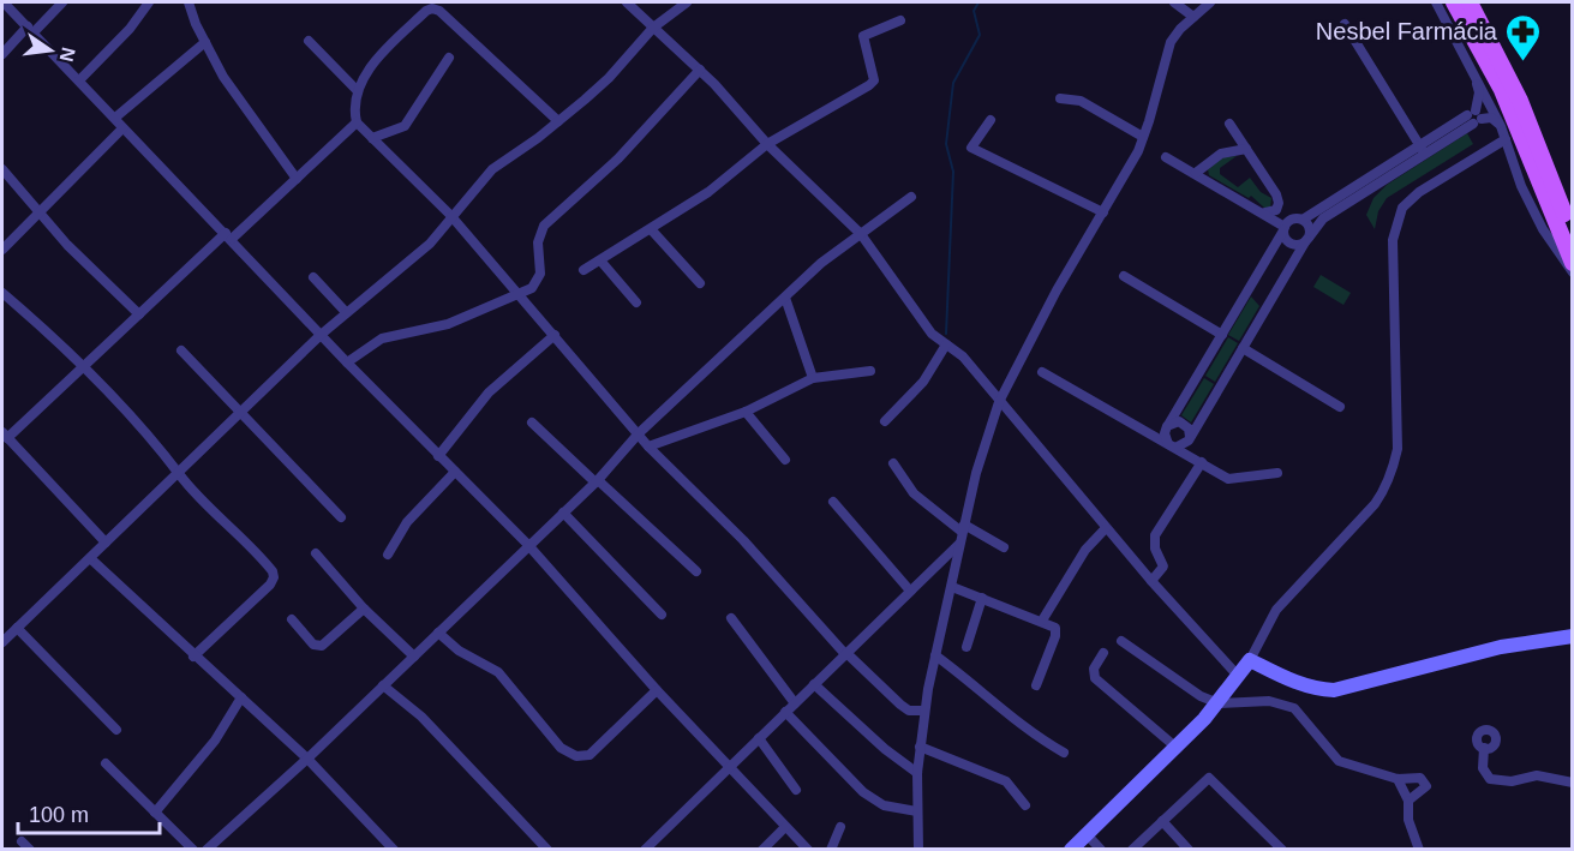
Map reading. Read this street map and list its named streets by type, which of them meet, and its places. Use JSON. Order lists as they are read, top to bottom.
{
  "places": {
    "pharmacy": ["Nesbel Farmácia"]
  },
  "scale_bar": "100 m",
  "north": "right"
}
